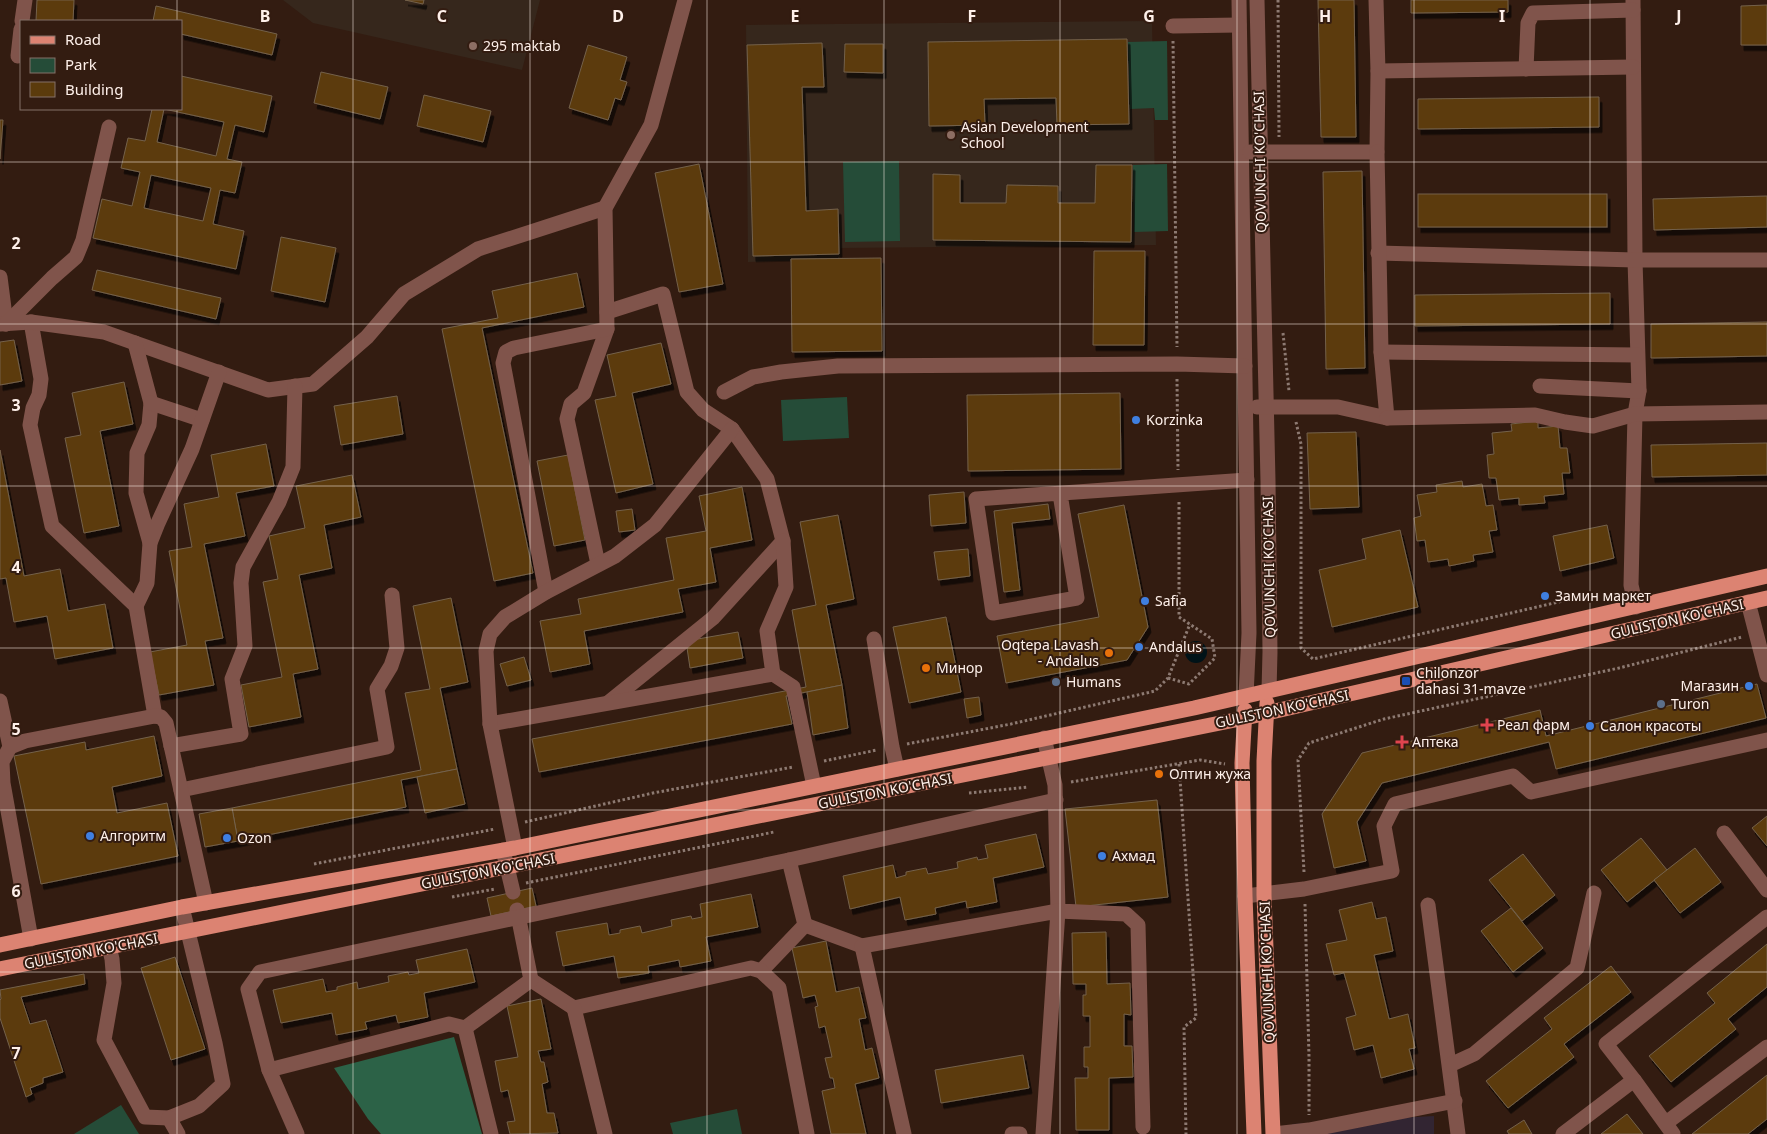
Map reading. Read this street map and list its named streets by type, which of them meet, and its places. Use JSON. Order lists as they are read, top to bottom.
{
  "streets": {
    "main road": ["QOVUNCHI KO'CHASI", "GULISTON KO'CHASI"]
  },
  "crossings": [
    ["QOVUNCHI KO'CHASI", "GULISTON KO'CHASI"]
  ],
  "places": {
    "other": [
      "295 maktab",
      "Asian Development School",
      "Korzinka",
      "Замин маркет",
      "Safia",
      "Andalus",
      "Oqtepa Lavash - Andalus",
      "Минор",
      "Humans",
      "Магазин",
      "Turon",
      "Салон красоты",
      "Олтин жужа",
      "Алгоритм",
      "Ozon",
      "Ахмад"
    ],
    "transit": ["Chilonzor dahasi 31-mavze"],
    "health": ["Реал фарм", "Аптека"]
  },
  "legend": ["Road", "Park", "Building"],
  "grid": {
    "columns": [
      "B",
      "C",
      "D",
      "E",
      "F",
      "G",
      "H",
      "I",
      "J"
    ],
    "rows": [
      "2",
      "3",
      "4",
      "5",
      "6",
      "7"
    ]
  }
}
